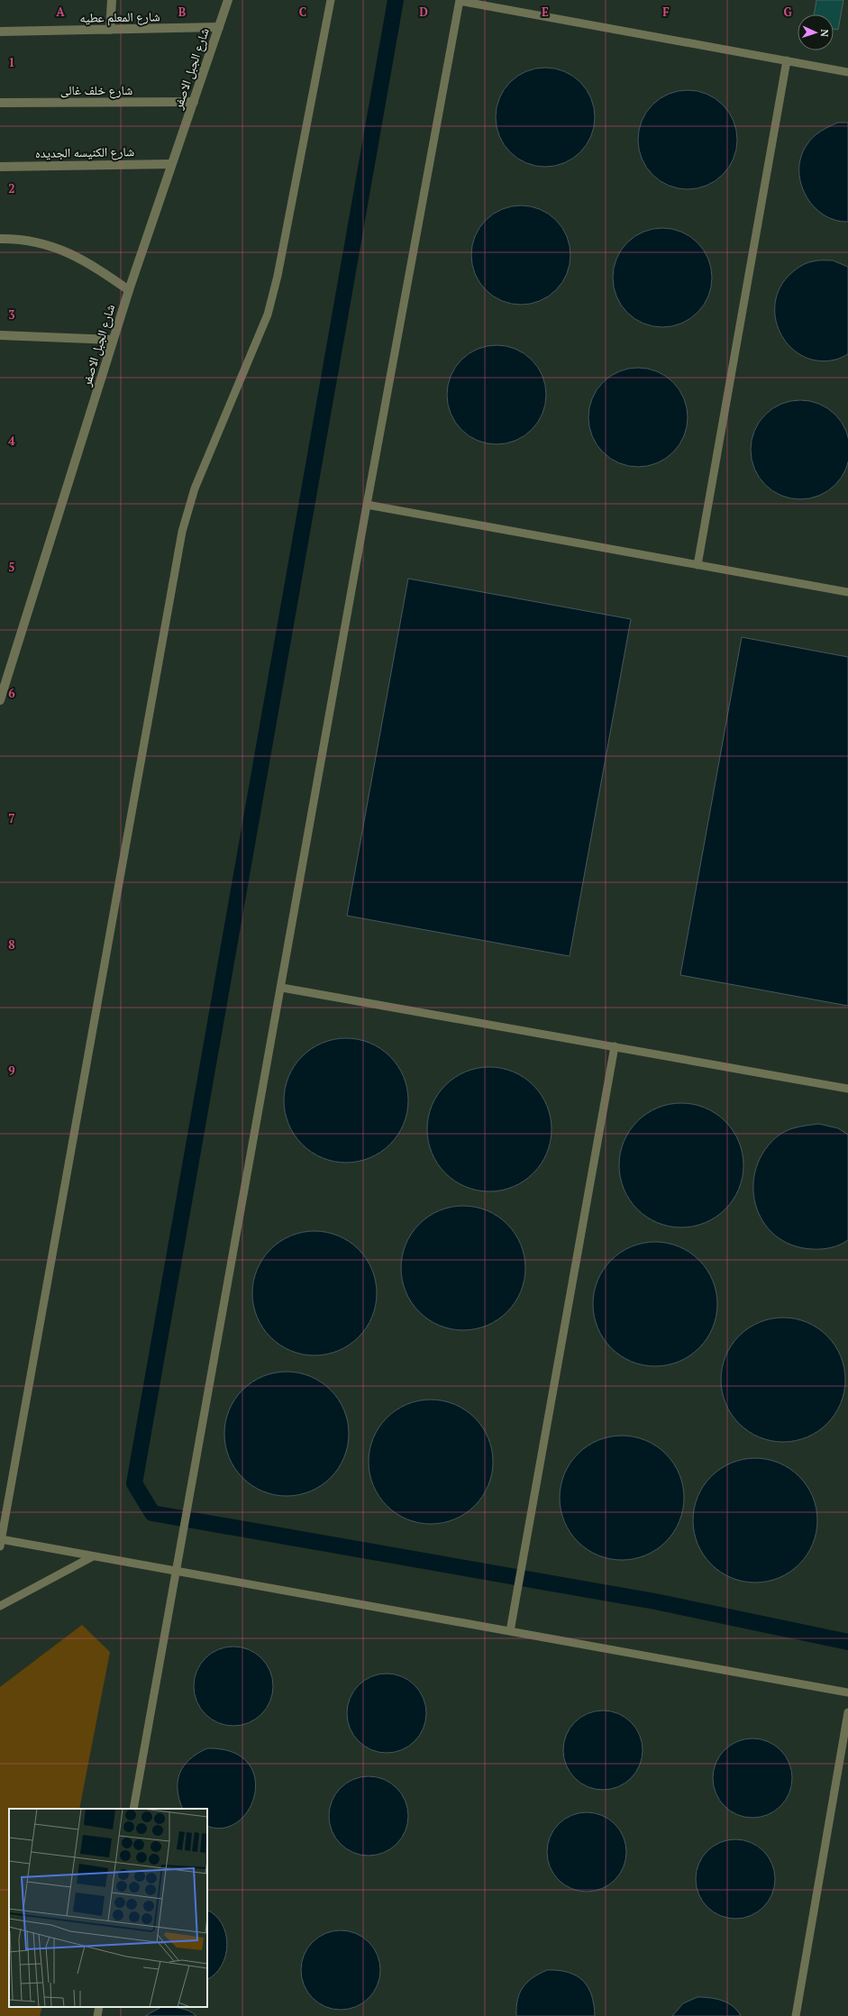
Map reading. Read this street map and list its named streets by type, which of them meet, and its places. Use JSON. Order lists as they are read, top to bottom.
{
  "streets": {
    "street": [
      "شارع المعلم عطيه",
      "شارع الجبل الاصفر",
      "شارع خلف غالى",
      "شارع الكنيسه الجديده"
    ]
  },
  "crossings": [
    ["شارع المعلم عطيه", "شارع الجبل الاصفر"],
    ["شارع الجبل الاصفر", "شارع خلف غالى"],
    ["شارع الجبل الاصفر", "شارع الكنيسه الجديده"]
  ],
  "north": "right",
  "grid": {
    "columns": [
      "A",
      "B",
      "C",
      "D",
      "E",
      "F",
      "G"
    ],
    "rows": [
      "1",
      "2",
      "3",
      "4",
      "5",
      "6",
      "7",
      "8",
      "9"
    ]
  }
}
